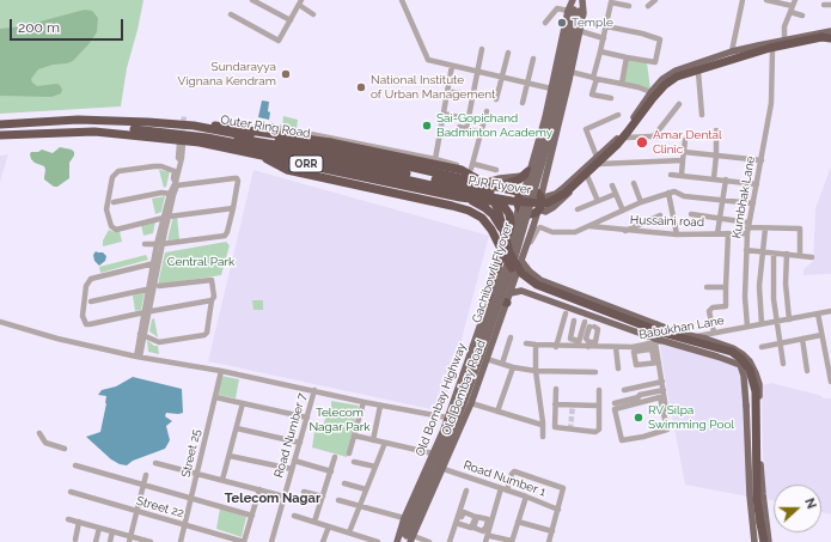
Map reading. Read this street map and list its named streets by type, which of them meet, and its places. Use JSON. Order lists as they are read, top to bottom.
{
  "streets": {
    "highway": ["Outer Ring Road", "ORR", "PJR Flyover"],
    "main road": ["Gachibowli Flyover", "Old Bombay Road", "Old Bombay Highway"],
    "street": [
      "Kumbhak Lane",
      "Hussaini road",
      "Babukhan Lane",
      "Road Number 7",
      "Street 25",
      "Road Number 1",
      "Street 22"
    ]
  },
  "crossings": [
    ["Outer Ring Road", "ORR"],
    ["Outer Ring Road", "PJR Flyover"],
    ["Outer Ring Road", "Old Bombay Road"],
    ["Outer Ring Road", "Old Bombay Highway"],
    ["ORR", "PJR Flyover"],
    ["ORR", "Old Bombay Road"],
    ["ORR", "Old Bombay Highway"],
    ["Kumbhak Lane", "Hussaini road"],
    ["Kumbhak Lane", "Babukhan Lane"],
    ["Gachibowli Flyover", "Old Bombay Road"],
    ["Gachibowli Flyover", "Old Bombay Highway"],
    ["Old Bombay Road", "Old Bombay Highway"],
    ["Old Bombay Road", "Road Number 1"],
    ["Street 25", "Street 22"]
  ],
  "districts": ["Telecom Nagar"],
  "parks": ["Central Park", "Telecom Nagar Park"],
  "places": [
    "Temple",
    "Sundarayya Vignana Kendram",
    "National Institute of Urban Management",
    "Sai-Gopichand Badminton Academy",
    "Amar Dental Clinic",
    "RV Silpa Swimming Pool"
  ],
  "scale_bar": "200 m",
  "north": "right"
}
